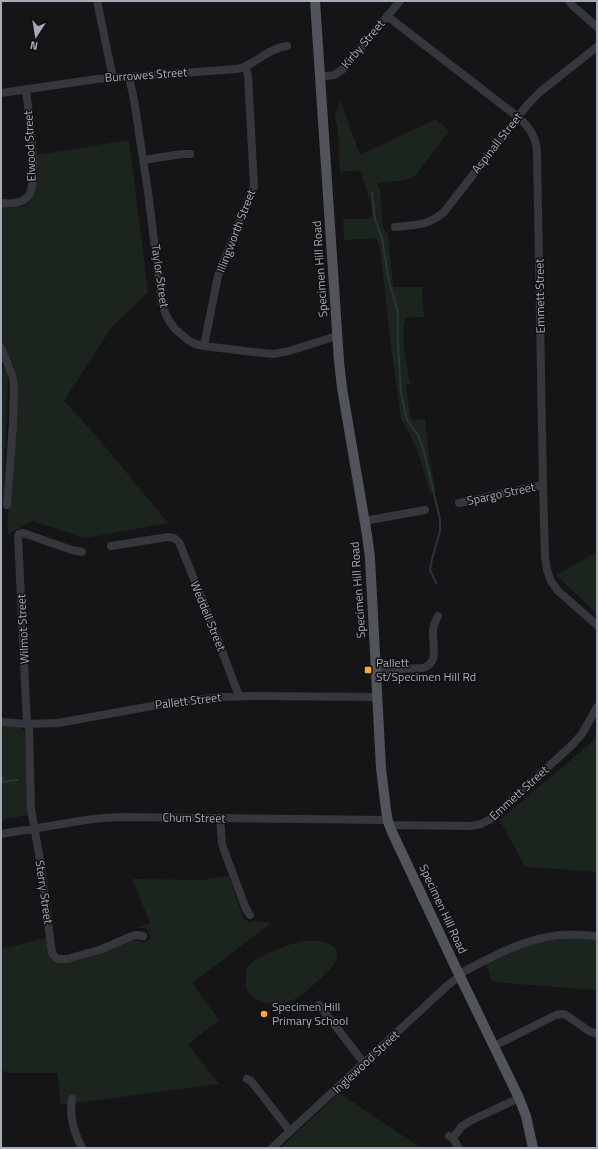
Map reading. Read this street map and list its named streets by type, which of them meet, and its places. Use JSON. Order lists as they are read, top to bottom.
{
  "streets": {
    "main road": ["Specimen Hill Road"],
    "street": [
      "Kirby Street",
      "Burrowes Street",
      "Aspinall Street",
      "Elwood Street",
      "Illingworth Street",
      "Taylor Street",
      "Emmett Street",
      "Spargo Street",
      "Weddell Street",
      "Wilmot Street",
      "Pallett Street",
      "Chum Street",
      "Sterry Street",
      "Inglewood Street"
    ]
  },
  "crossings": [
    ["Kirby Street", "Specimen Hill Road"],
    ["Kirby Street", "Emmett Street"],
    ["Burrowes Street", "Elwood Street"],
    ["Burrowes Street", "Illingworth Street"],
    ["Burrowes Street", "Taylor Street"],
    ["Aspinall Street", "Emmett Street"],
    ["Illingworth Street", "Taylor Street"],
    ["Specimen Hill Road", "Taylor Street"],
    ["Specimen Hill Road", "Emmett Street"],
    ["Specimen Hill Road", "Pallett Street"],
    ["Specimen Hill Road", "Chum Street"],
    ["Specimen Hill Road", "Inglewood Street"],
    ["Emmett Street", "Spargo Street"],
    ["Emmett Street", "Chum Street"],
    ["Weddell Street", "Pallett Street"],
    ["Wilmot Street", "Pallett Street"],
    ["Wilmot Street", "Chum Street"],
    ["Wilmot Street", "Sterry Street"],
    ["Chum Street", "Sterry Street"]
  ],
  "places": {
    "transit": ["Pallett St/Specimen Hill Rd"],
    "other": ["Specimen Hill Primary School"]
  },
  "north": "bottom"
}
